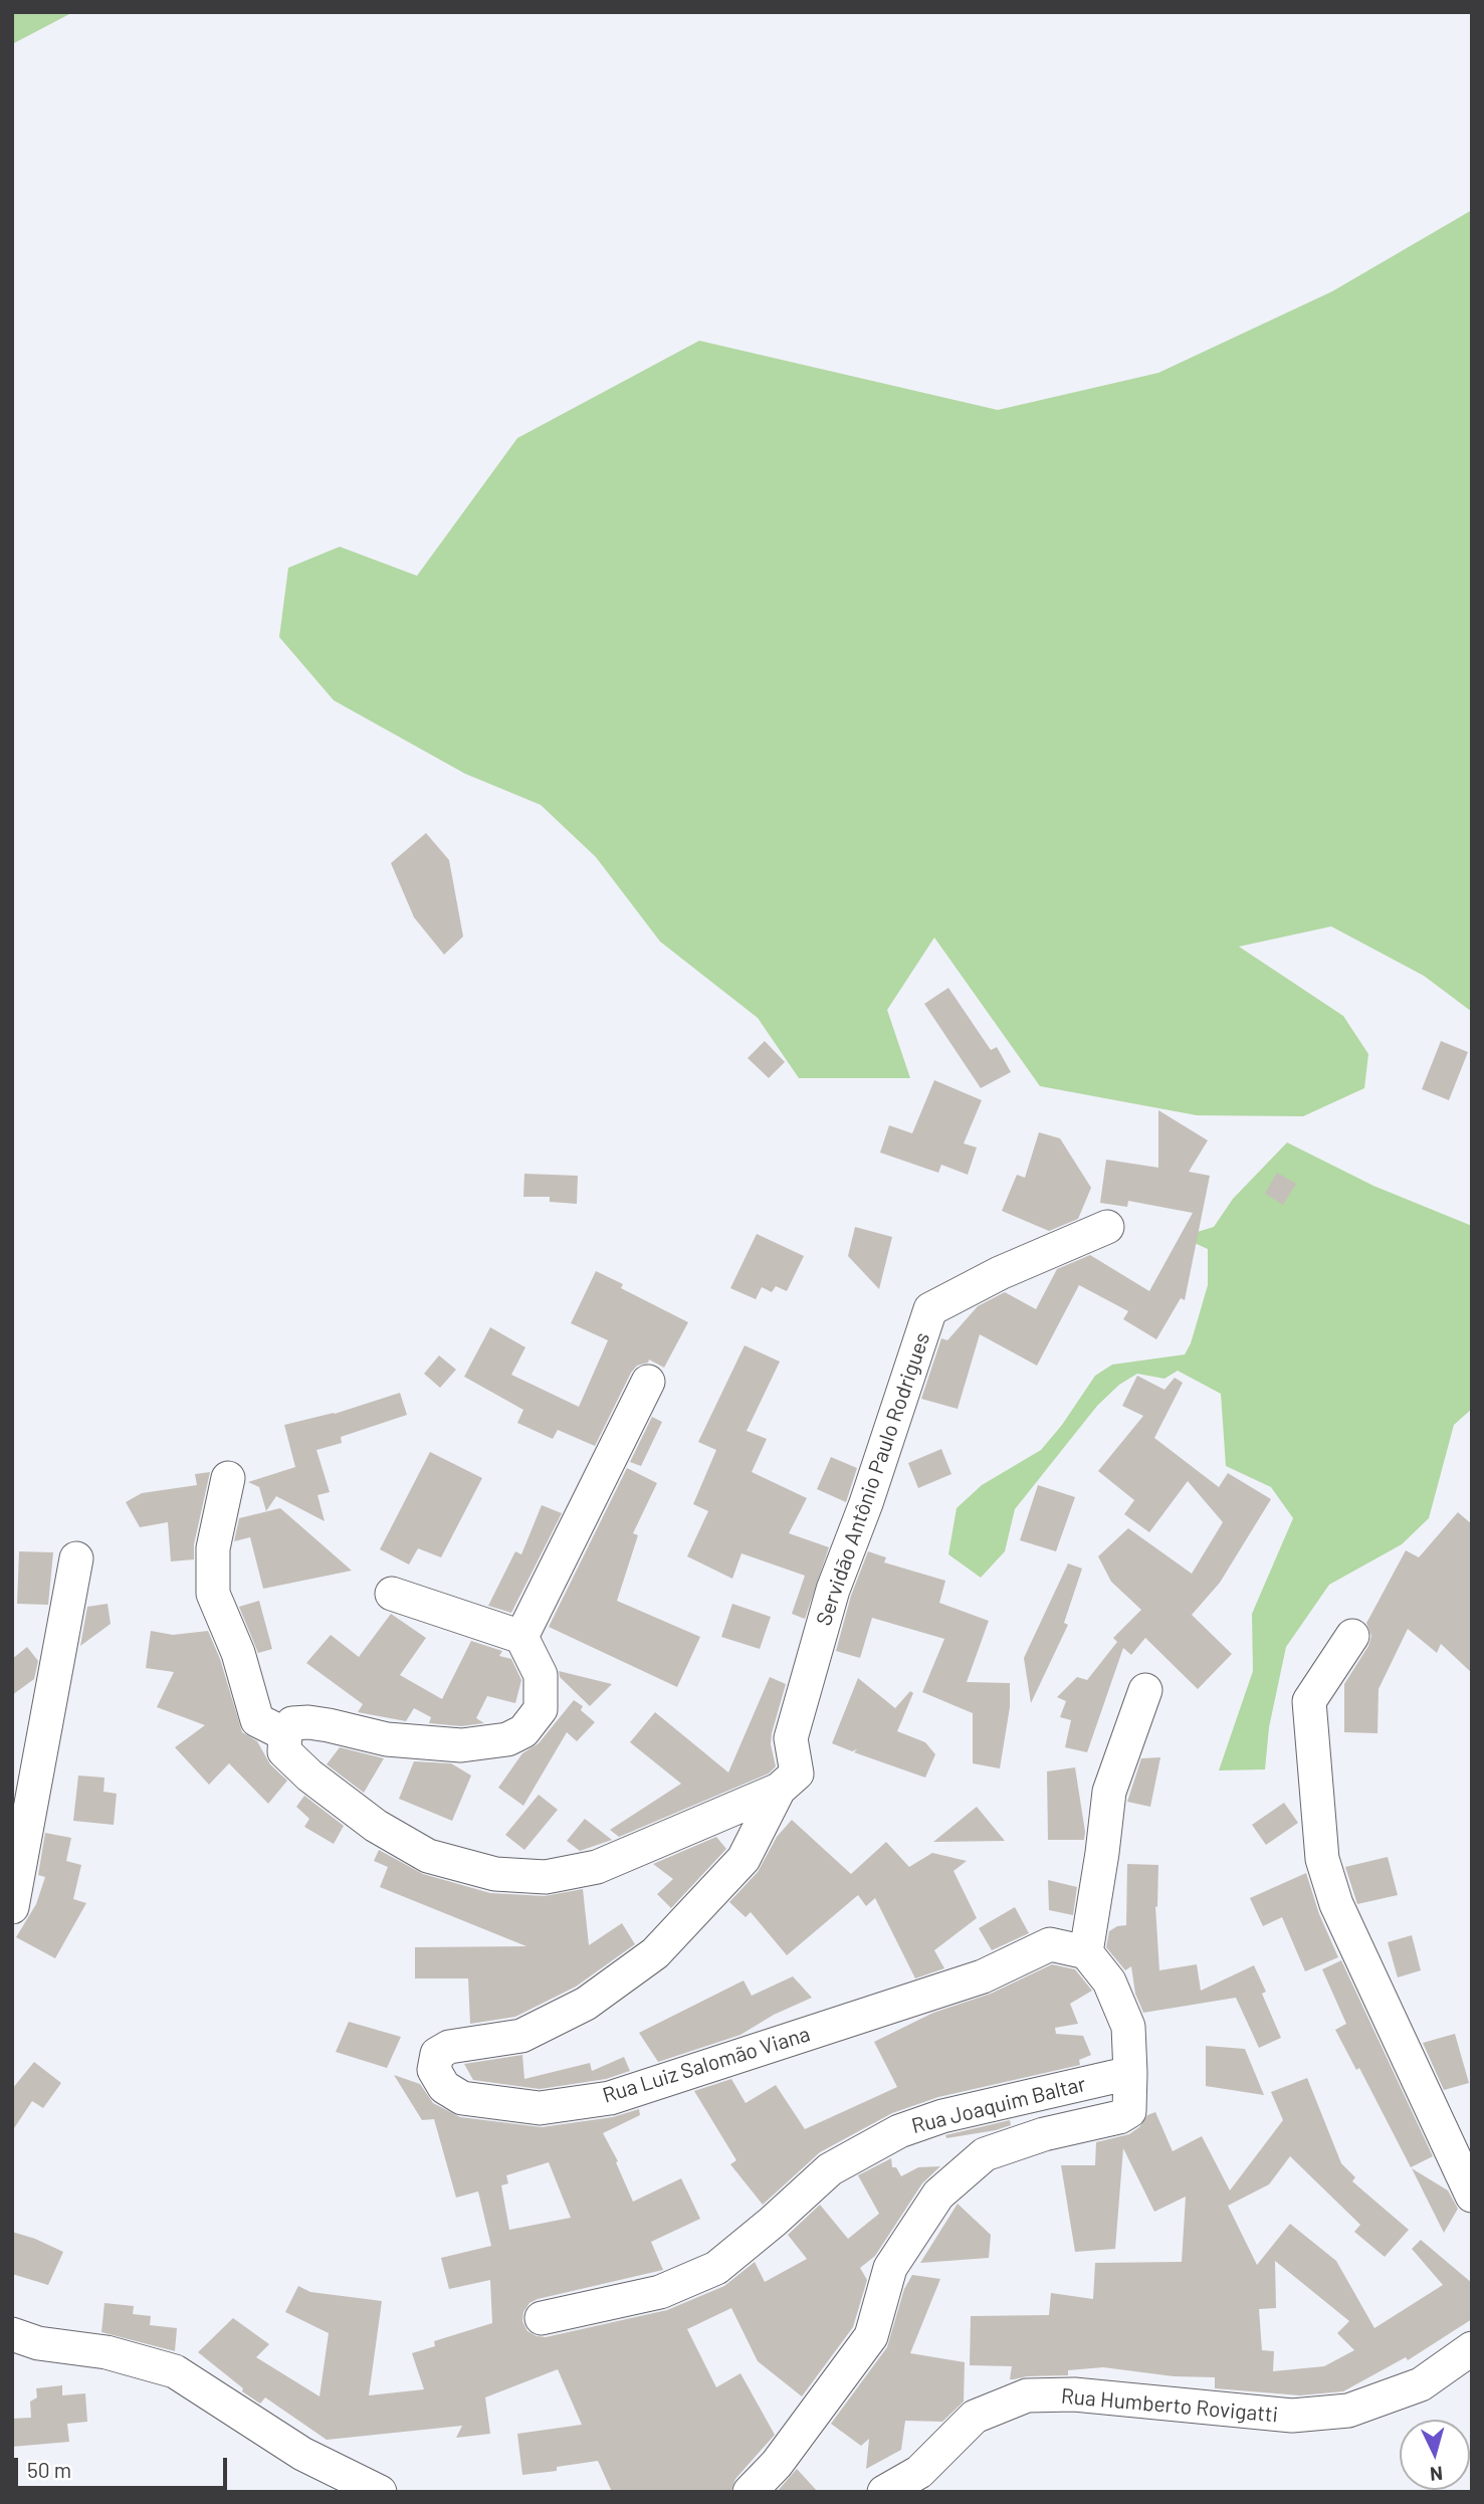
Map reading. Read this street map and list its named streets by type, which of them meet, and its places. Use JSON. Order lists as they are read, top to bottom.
{
  "streets": {
    "street": [
      "Servidão Antônio Paulo Rodrigues",
      "Rua Luiz Salomão Viana",
      "Rua Joaquim Baltar",
      "Rua Humberto Rovigatti"
    ]
  },
  "crossings": [
    ["Servidão Antônio Paulo Rodrigues", "Rua Luiz Salomão Viana"]
  ],
  "scale_bar": "50 m",
  "north": "bottom"
}
